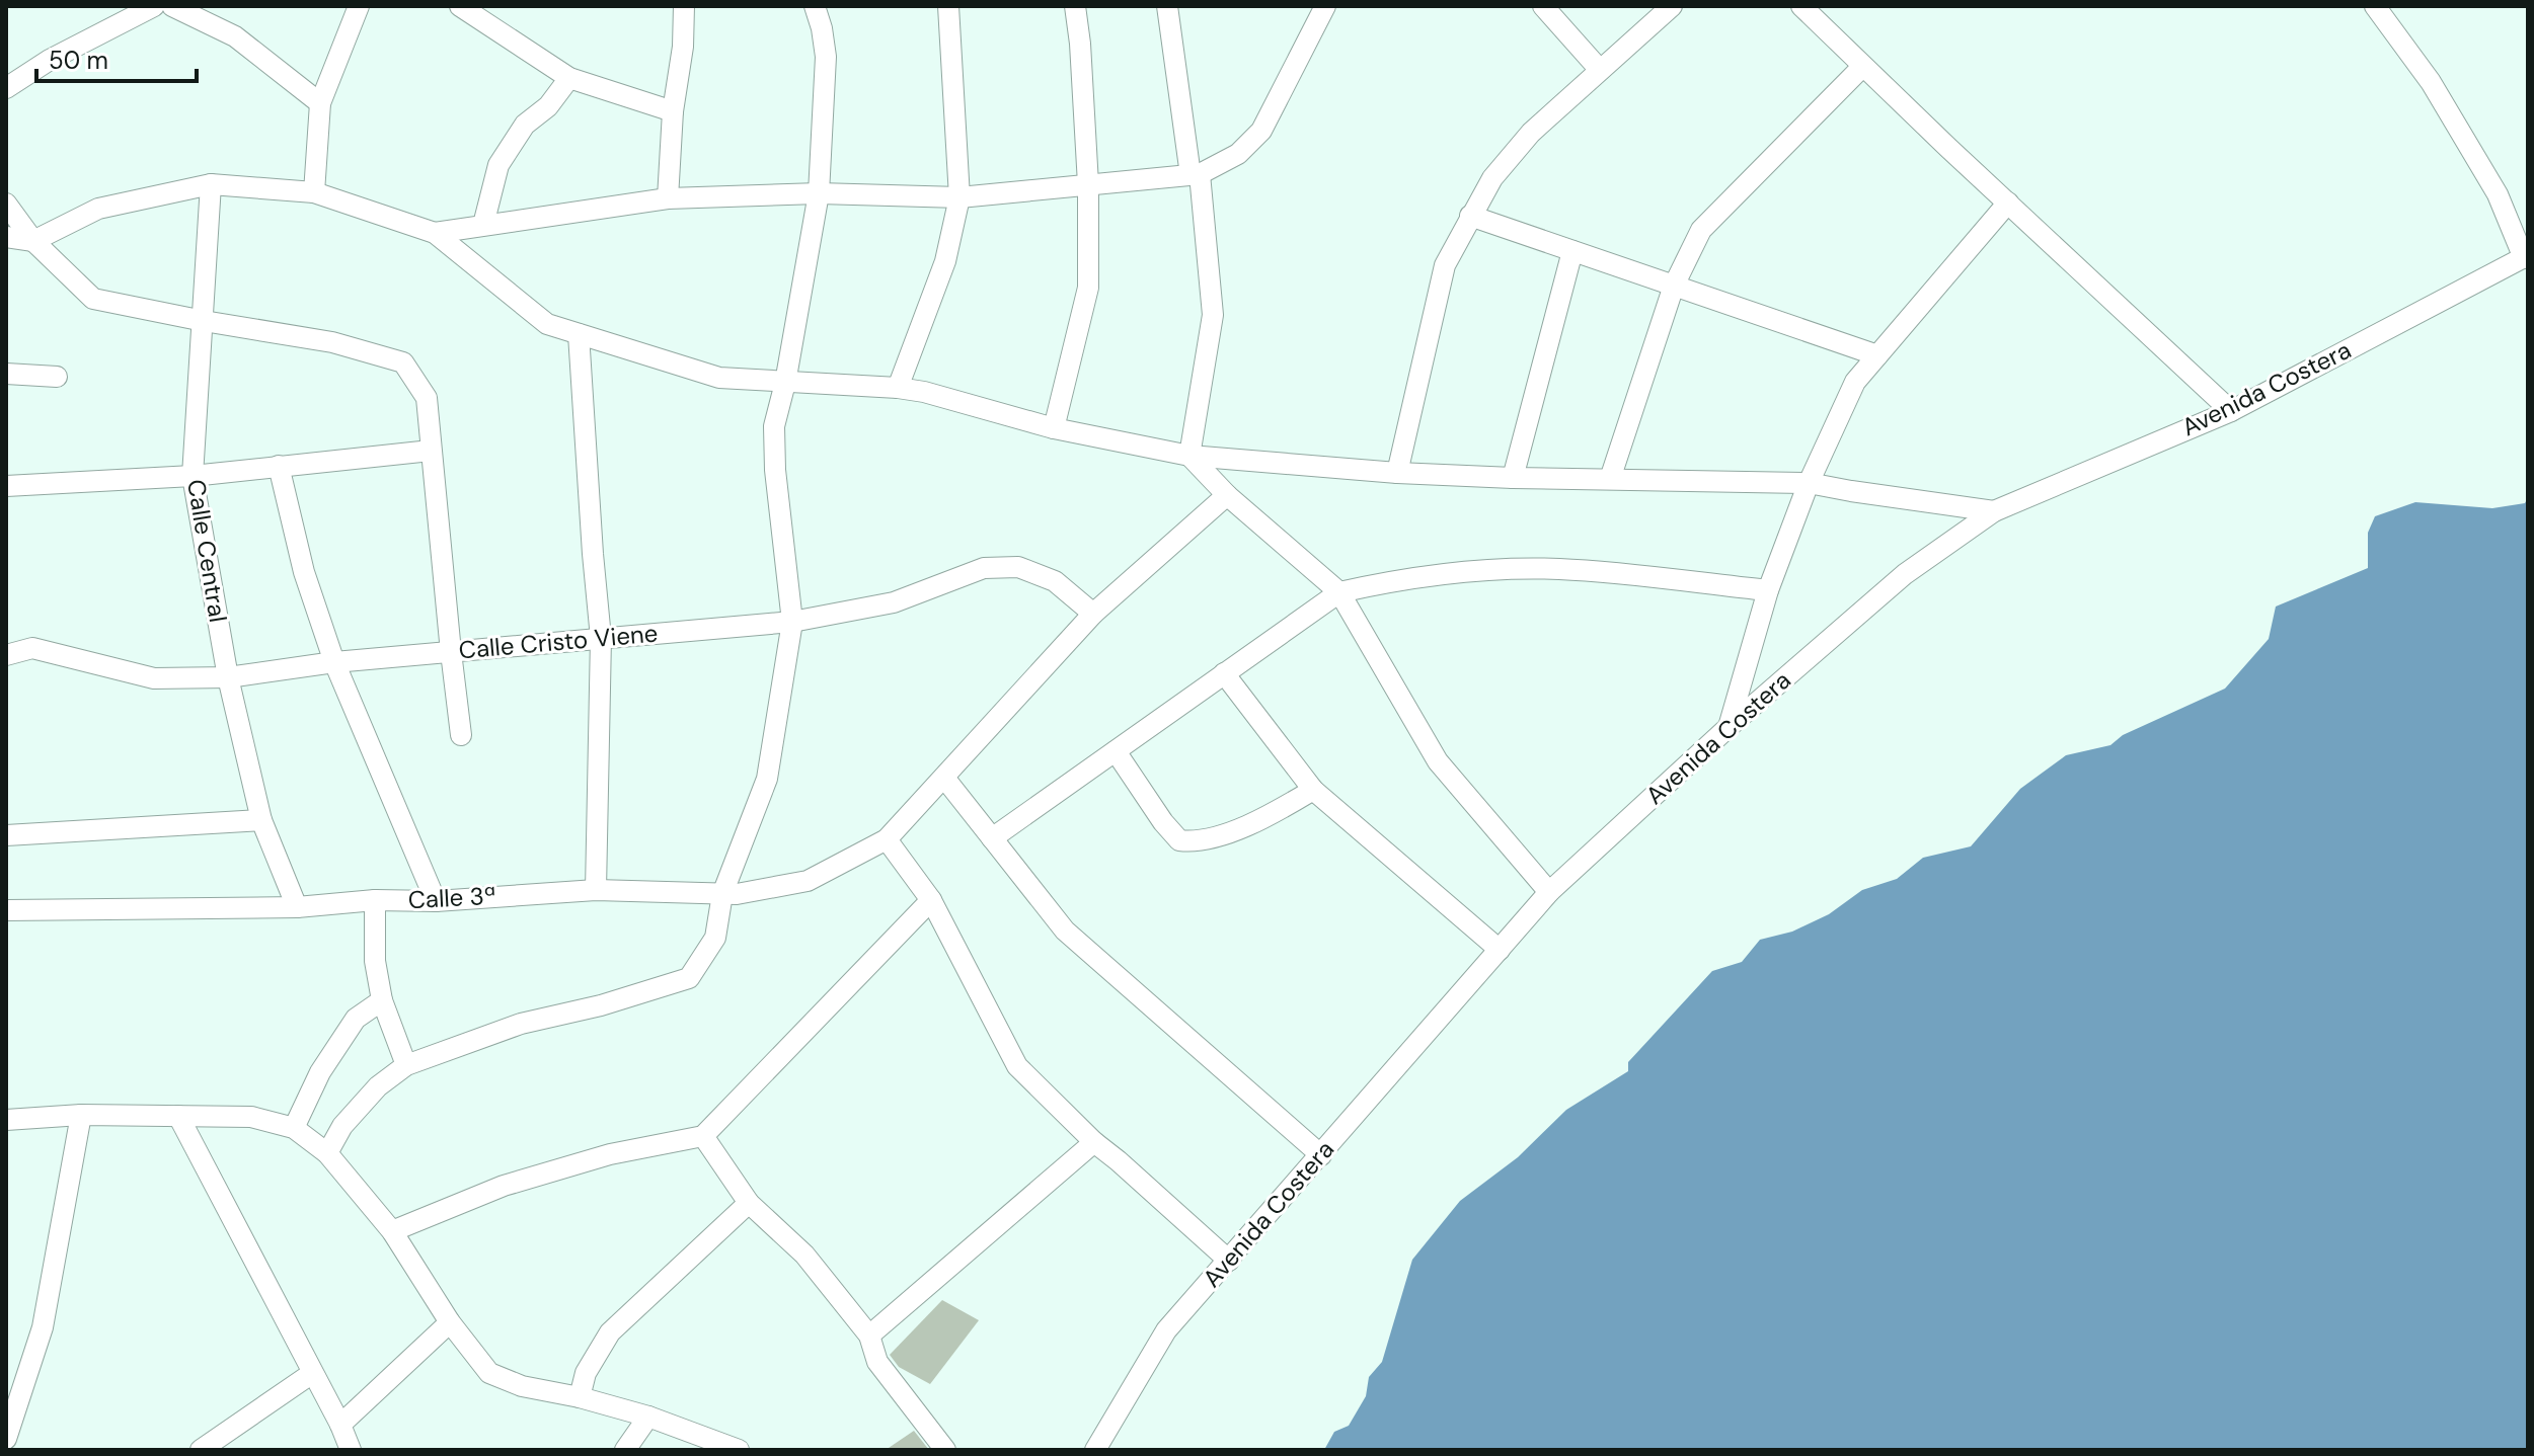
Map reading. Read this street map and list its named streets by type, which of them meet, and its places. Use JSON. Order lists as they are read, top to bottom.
{
  "streets": {
    "street": [
      "Avenida Costera",
      "Calle Central",
      "Calle Cristo Viene",
      "Calle 3ª"
    ]
  },
  "crossings": [
    ["Calle Central", "Calle Cristo Viene"],
    ["Calle Central", "Calle 3ª"],
    ["Calle Cristo Viene", "Calle 3ª"]
  ],
  "scale_bar": "50 m"
}
